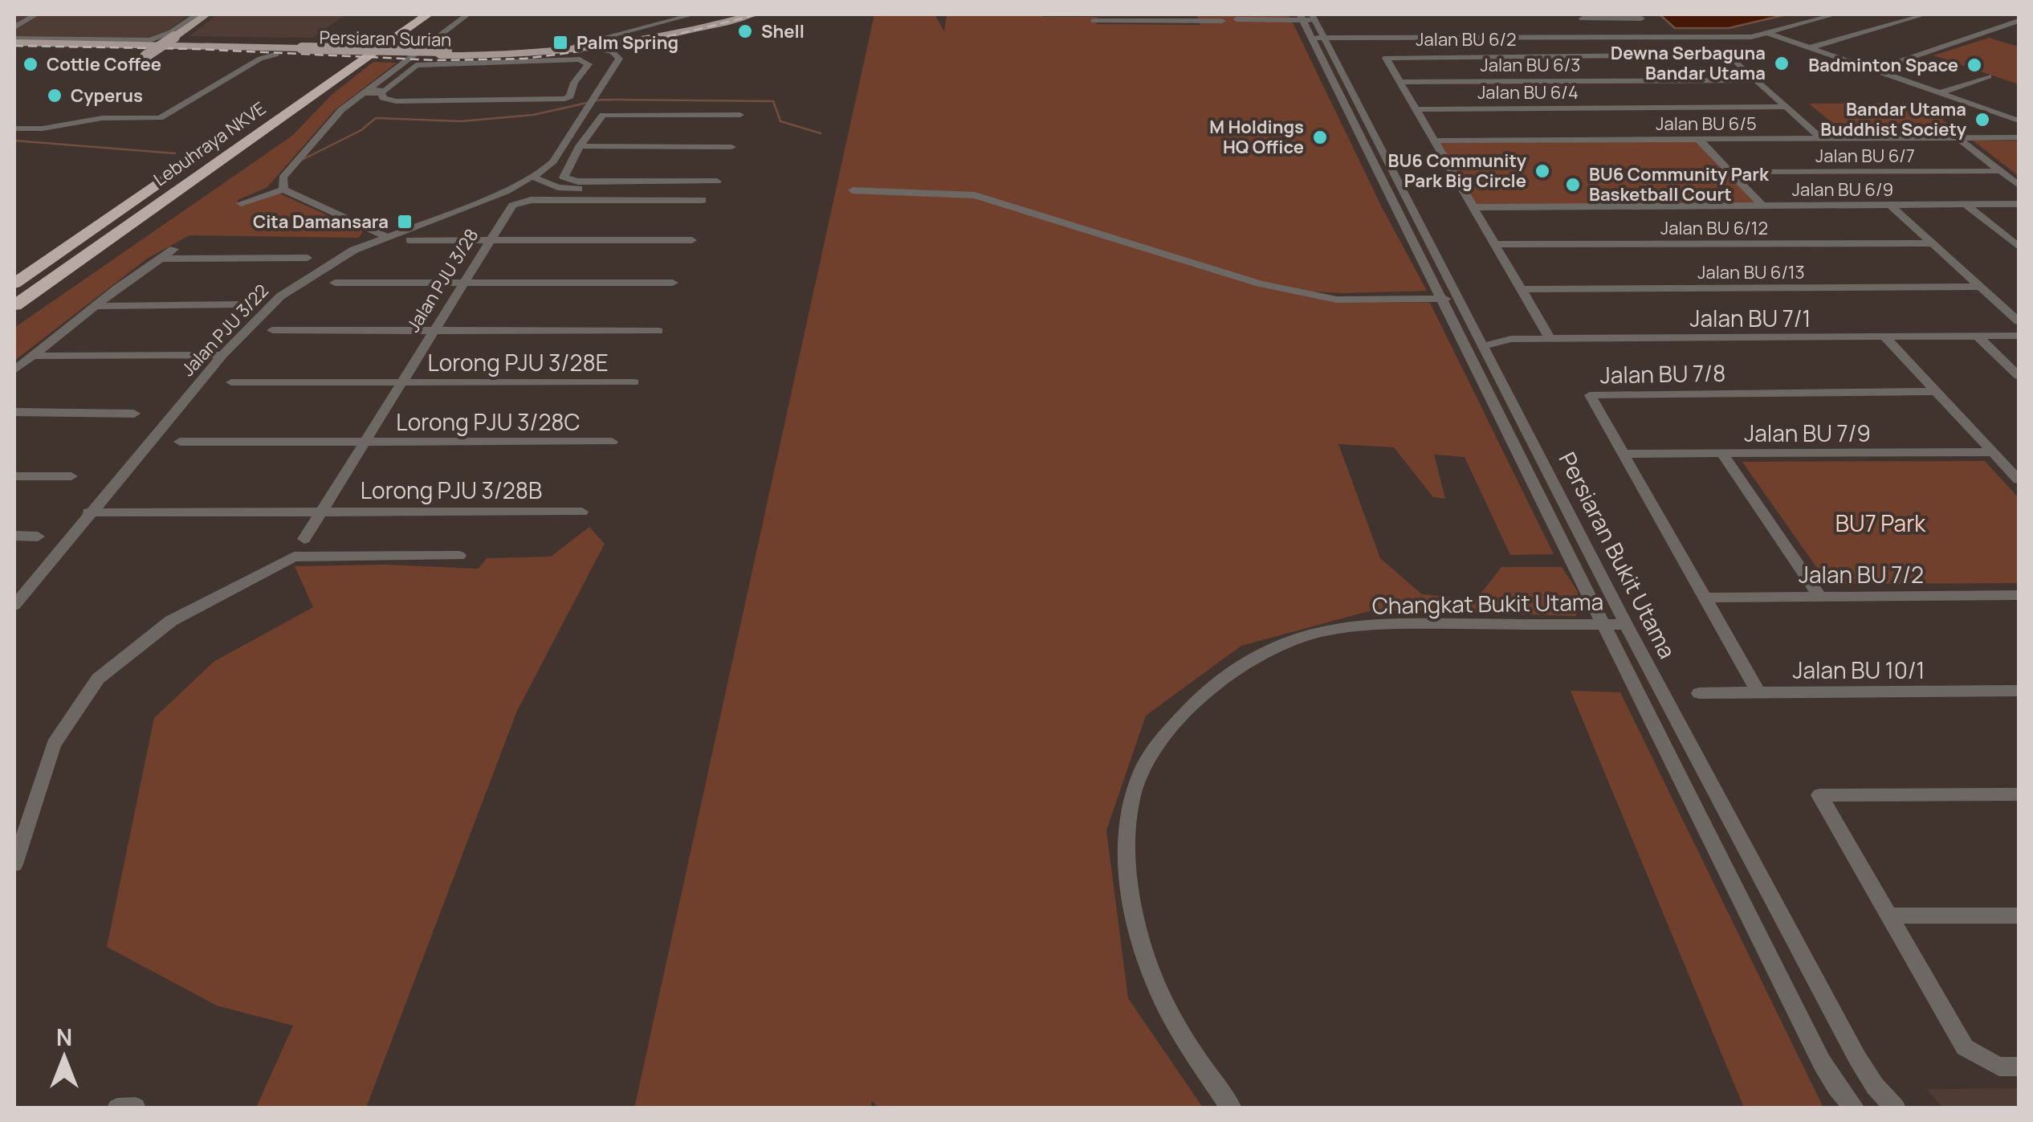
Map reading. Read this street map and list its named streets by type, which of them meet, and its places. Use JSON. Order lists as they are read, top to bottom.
{
  "streets": {
    "highway": ["Lebuhraya NKVE"],
    "main road": ["Persiaran Surian"],
    "street": [
      "Jalan BU 6/2",
      "Jalan BU 6/3",
      "Jalan BU 6/4",
      "Jalan BU 6/5",
      "Jalan BU 6/7",
      "Jalan BU 6/9",
      "Jalan BU 6/12",
      "Jalan BU 6/13",
      "Jalan PJU 3/28",
      "Jalan BU 7/1",
      "Jalan PJU 3/22",
      "Lorong PJU 3/28E",
      "Jalan BU 7/8",
      "Lorong PJU 3/28C",
      "Jalan BU 7/9",
      "Lorong PJU 3/28B",
      "Persiaran Bukit Utama",
      "Jalan BU 7/2",
      "Changkat Bukit Utama",
      "Jalan BU 10/1"
    ]
  },
  "crossings": [
    ["Jalan BU 6/2", "Jalan BU 6/3"],
    ["Jalan BU 6/2", "Jalan BU 6/4"],
    ["Jalan BU 6/2", "Jalan BU 6/5"],
    ["Jalan BU 6/2", "Jalan BU 6/9"],
    ["Jalan BU 6/2", "Jalan BU 6/12"],
    ["Jalan BU 6/2", "Jalan BU 6/13"],
    ["Jalan BU 6/2", "Jalan BU 7/1"],
    ["Jalan PJU 3/28", "Lorong PJU 3/28E"],
    ["Jalan PJU 3/28", "Lorong PJU 3/28C"],
    ["Jalan PJU 3/28", "Lorong PJU 3/28B"],
    ["Jalan BU 7/1", "Persiaran Bukit Utama"],
    ["Jalan PJU 3/22", "Lorong PJU 3/28B"],
    ["Jalan BU 7/8", "Jalan BU 7/9"],
    ["Jalan BU 7/8", "Jalan BU 7/2"],
    ["Jalan BU 7/8", "Jalan BU 10/1"],
    ["Persiaran Bukit Utama", "Changkat Bukit Utama"]
  ],
  "parks": ["BU7 Park"],
  "places": {
    "other": [
      "Shell",
      "Dewna Serbaguna Bandar Utama",
      "Cottle Coffee",
      "Badminton Space",
      "Cyperus",
      "Bandar Utama Buddhist Society",
      "M Holdings HQ Office",
      "BU6 Community Park Big Circle",
      "BU6 Community Park Basketball Court"
    ],
    "transit": ["Palm Spring", "Cita Damansara"]
  },
  "north": "top"
}
